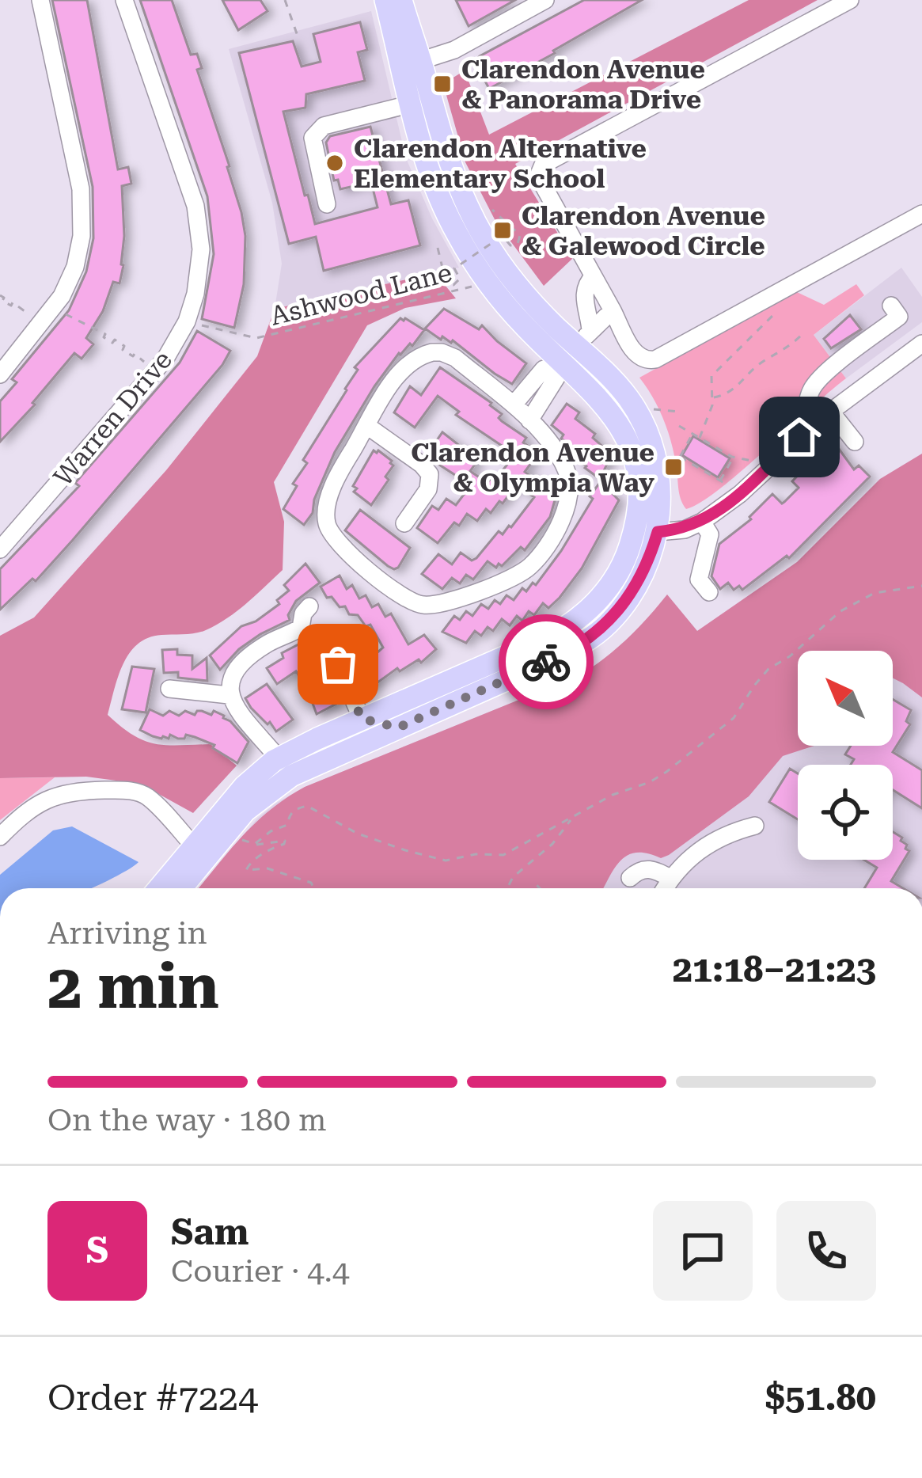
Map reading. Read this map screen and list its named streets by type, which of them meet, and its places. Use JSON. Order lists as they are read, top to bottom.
{
  "streets": {
    "street": ["Warren Drive"],
    "path": ["Ashwood Lane"]
  },
  "crossings": [
    ["Ashwood Lane", "Warren Drive"]
  ],
  "places": {
    "transit": ["Clarendon Avenue & Panorama Drive", "Clarendon Avenue & Galewood Circle", "Clarendon Avenue & Olympia Way"],
    "other": ["Clarendon Alternative Elementary School"]
  },
  "north": "top left",
  "page": {
    "heading": ["2 min", "Arriving in", "21:18–21:23"],
    "panel": [
      "Sam",
      "Courier · 4.4",
      "Order #7224",
      "$51.80"
    ],
    "bar": "On the way · 180 m",
    "round": "S"
  }
}
